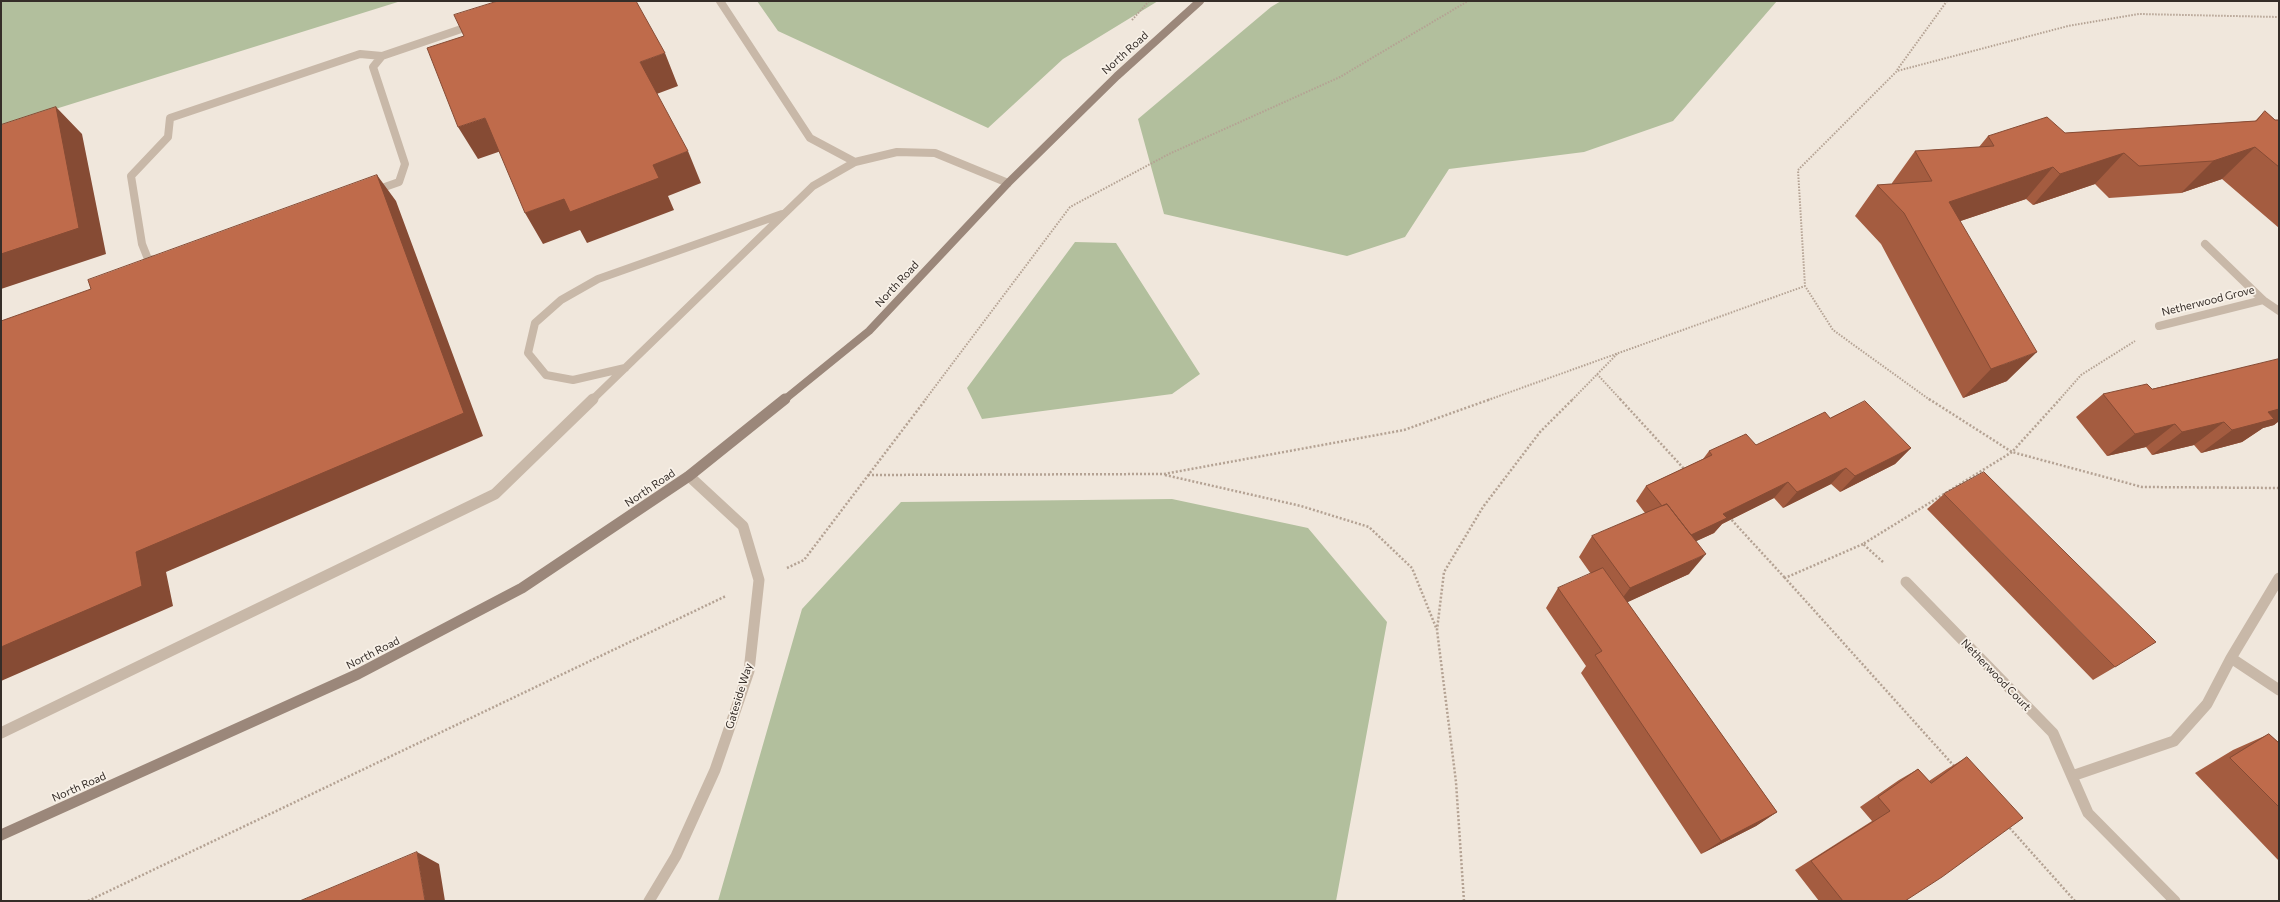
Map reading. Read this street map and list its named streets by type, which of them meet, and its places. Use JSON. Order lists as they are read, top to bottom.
{
  "streets": {
    "main road": ["North Road"],
    "street": ["Netherwood Grove", "Netherwood Court", "Gateside Way"]
  },
  "crossings": [
    ["North Road", "Gateside Way"]
  ]
}
